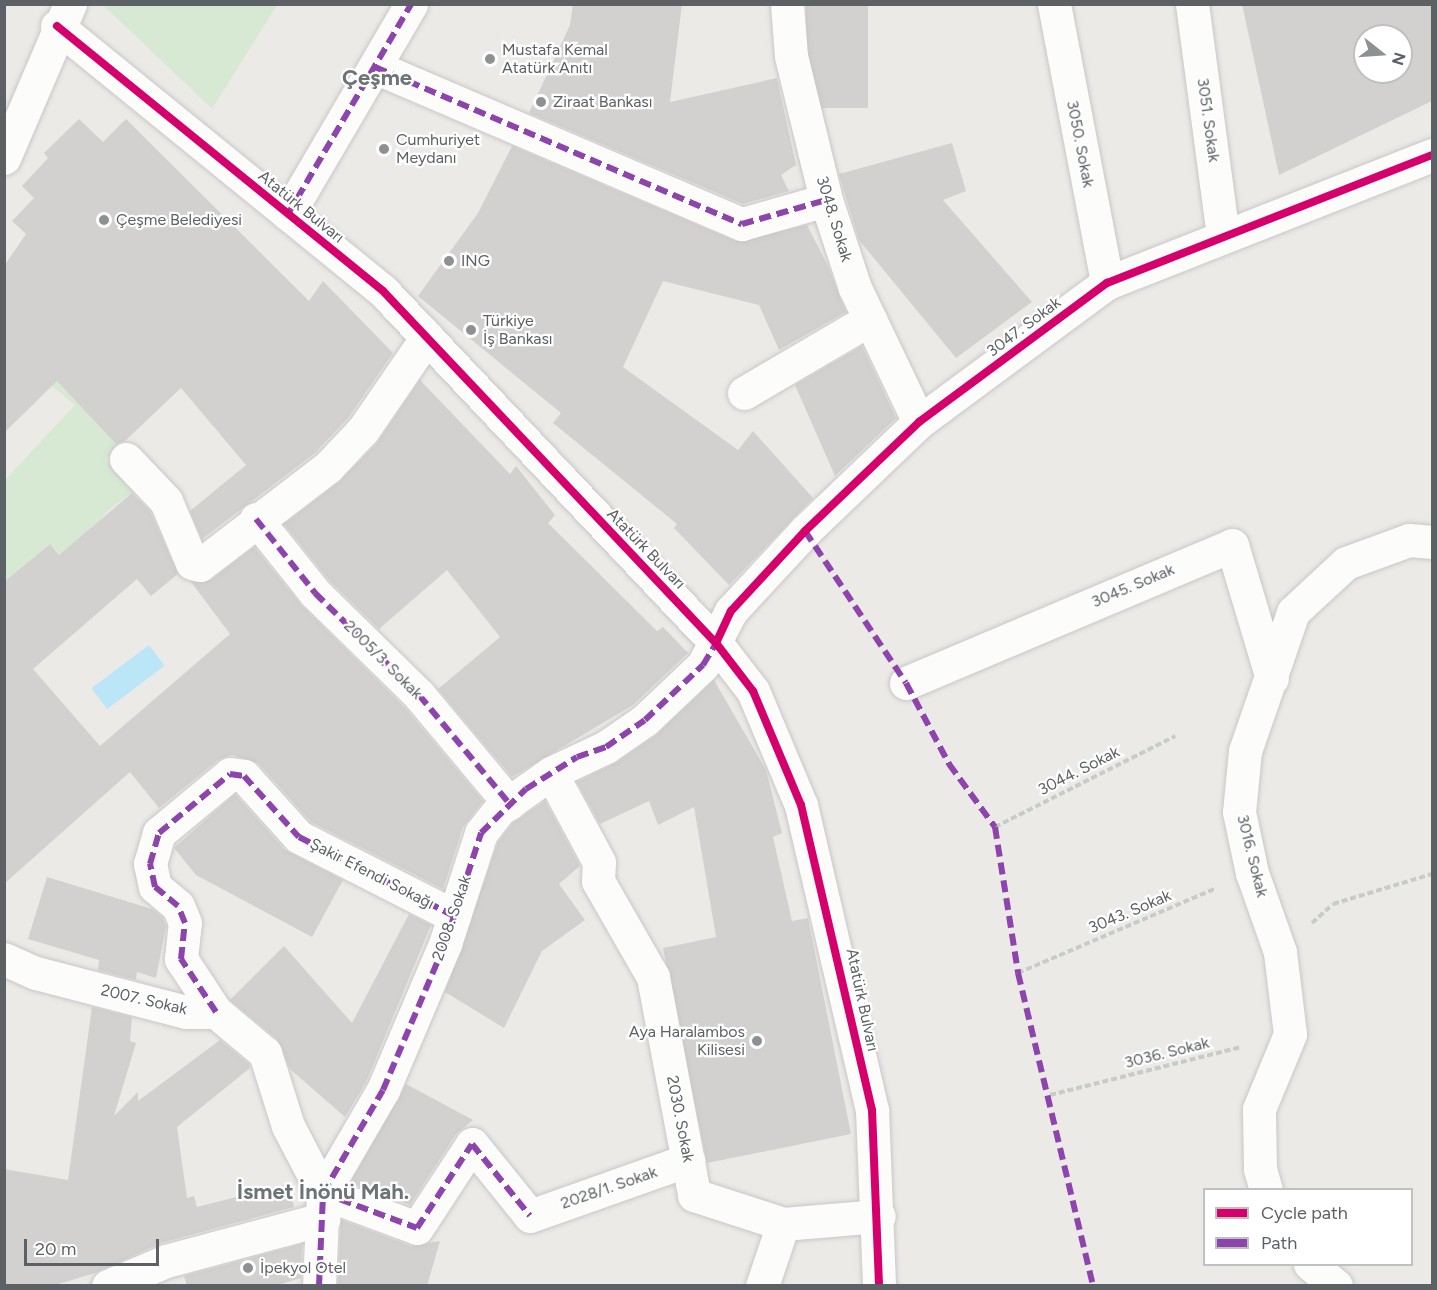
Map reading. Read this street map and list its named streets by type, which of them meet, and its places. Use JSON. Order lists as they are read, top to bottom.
{
  "streets": {
    "street": [
      "3051. Sokak",
      "3050. Sokak",
      "Atatürk Bulvarı",
      "3048. Sokak",
      "3047. Sokak",
      "3045. Sokak",
      "2005/3. Sokak",
      "3016. Sokak",
      "Şakir Efendi Sokağı",
      "2008. Sokak",
      "2007. Sokak",
      "2030. Sokak",
      "2028/1. Sokak"
    ],
    "path": ["3044. Sokak", "3043. Sokak", "3036. Sokak"]
  },
  "crossings": [
    ["3051. Sokak", "3047. Sokak"],
    ["3050. Sokak", "3047. Sokak"],
    ["Atatürk Bulvarı", "3047. Sokak"],
    ["Atatürk Bulvarı", "2008. Sokak"],
    ["Atatürk Bulvarı", "2030. Sokak"],
    ["3048. Sokak", "3047. Sokak"],
    ["3047. Sokak", "2008. Sokak"],
    ["3045. Sokak", "3016. Sokak"],
    ["2005/3. Sokak", "2008. Sokak"],
    ["3016. Sokak", "3043. Sokak"],
    ["3016. Sokak", "3036. Sokak"],
    ["Şakir Efendi Sokağı", "2008. Sokak"],
    ["Şakir Efendi Sokağı", "2007. Sokak"],
    ["2008. Sokak", "2030. Sokak"],
    ["2008. Sokak", "2028/1. Sokak"],
    ["2030. Sokak", "2028/1. Sokak"]
  ],
  "districts": ["Çeşme", "İsmet İnönü Mah."],
  "places": [
    "Mustafa Kemal Atatürk Anıtı",
    "Ziraat Bankası",
    "Cumhuriyet Meydanı",
    "Çeşme Belediyesi",
    "ING",
    "Türkiye İş Bankası",
    "Aya Haralambos Kilisesi",
    "İpekyol Otel"
  ],
  "legend": ["Cycle path", "Path"],
  "scale_bar": "20 m",
  "north": "right"
}
